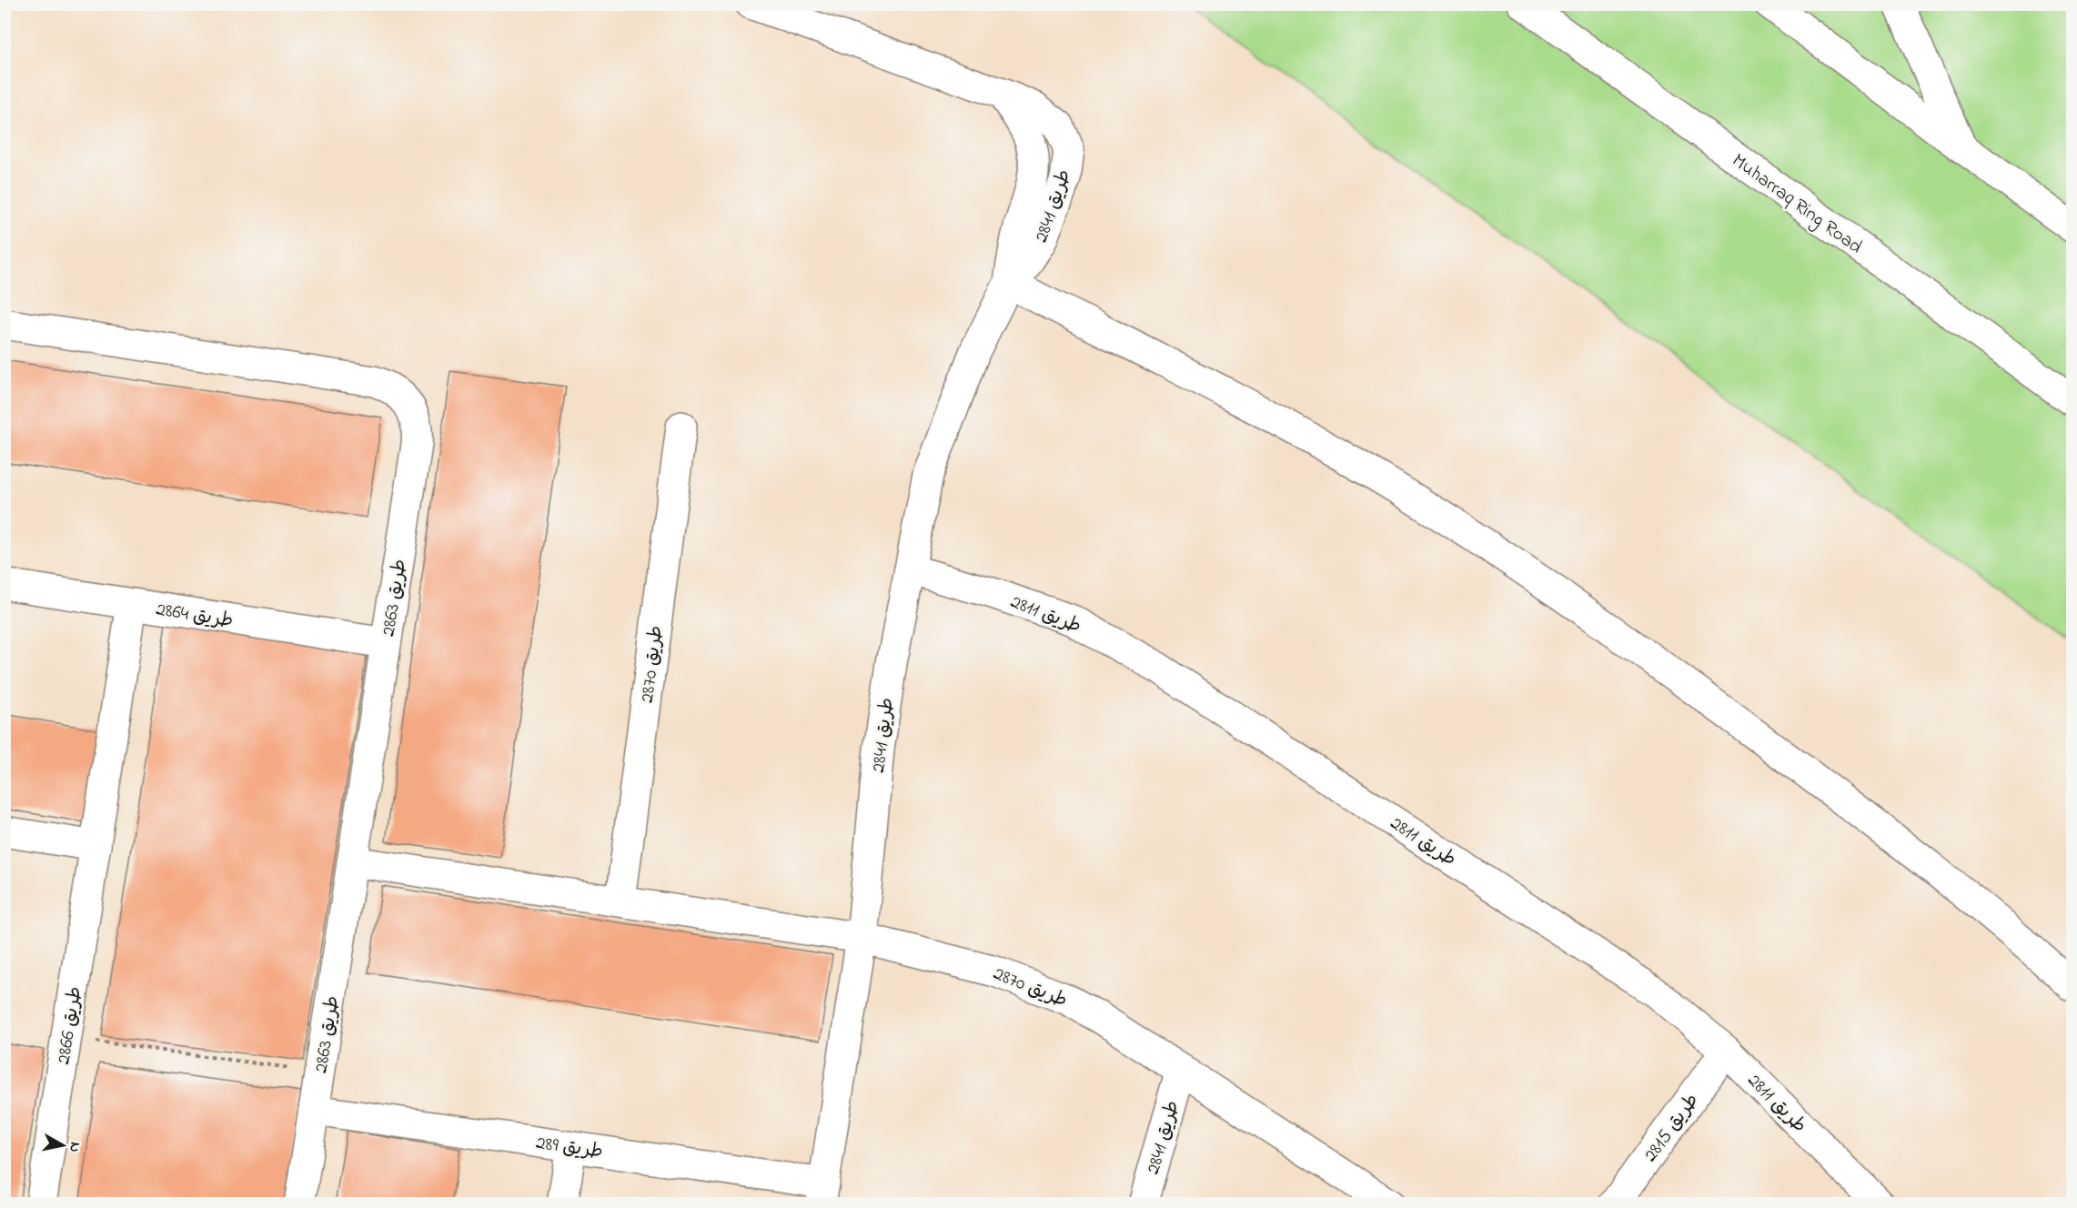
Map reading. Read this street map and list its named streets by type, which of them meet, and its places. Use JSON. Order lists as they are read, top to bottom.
{
  "streets": {
    "street": [
      "Muharraq Ring Road",
      "طريق 2841",
      "طريق 2863",
      "طريق 2811",
      "طريق 2864",
      "طريق 2870",
      "طريق 2866",
      "طريق 2815",
      "طريق 289"
    ]
  },
  "crossings": [
    ["طريق 2841", "طريق 2811"],
    ["طريق 2841", "طريق 2870"],
    ["طريق 2841", "طريق 289"],
    ["طريق 2863", "طريق 2864"],
    ["طريق 2863", "طريق 2870"],
    ["طريق 2863", "طريق 289"],
    ["طريق 2811", "طريق 2815"],
    ["طريق 2864", "طريق 2866"]
  ],
  "north": "right"
}
